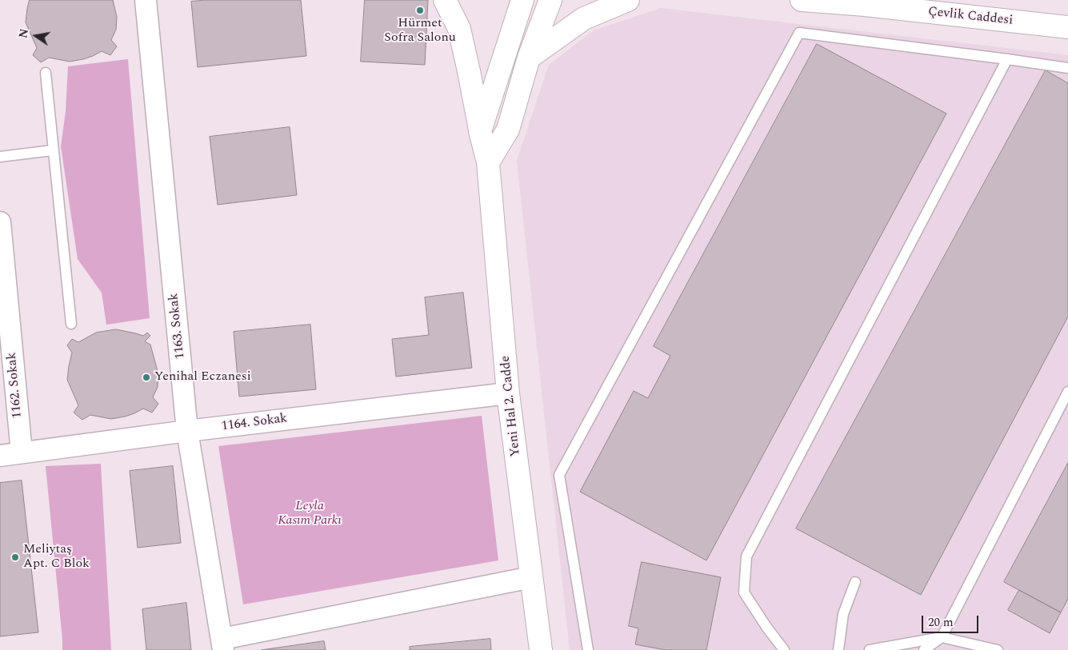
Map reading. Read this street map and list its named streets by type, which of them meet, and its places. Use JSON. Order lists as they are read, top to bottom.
{
  "streets": {
    "street": [
      "Çevlik Caddesi",
      "1163. Sokak",
      "1162. Sokak",
      "Yeni Hal 2. Cadde",
      "1164. Sokak"
    ]
  },
  "crossings": [
    ["1163. Sokak", "1164. Sokak"],
    ["1162. Sokak", "1164. Sokak"],
    ["Yeni Hal 2. Cadde", "1164. Sokak"]
  ],
  "parks": ["Leyla Kasım Parkı"],
  "places": ["Hürmet Sofra Salonu", "Yenihal Eczanesi", "Meliytaş Apt. C Blok"],
  "scale_bar": "20 m",
  "north": "left"
}
